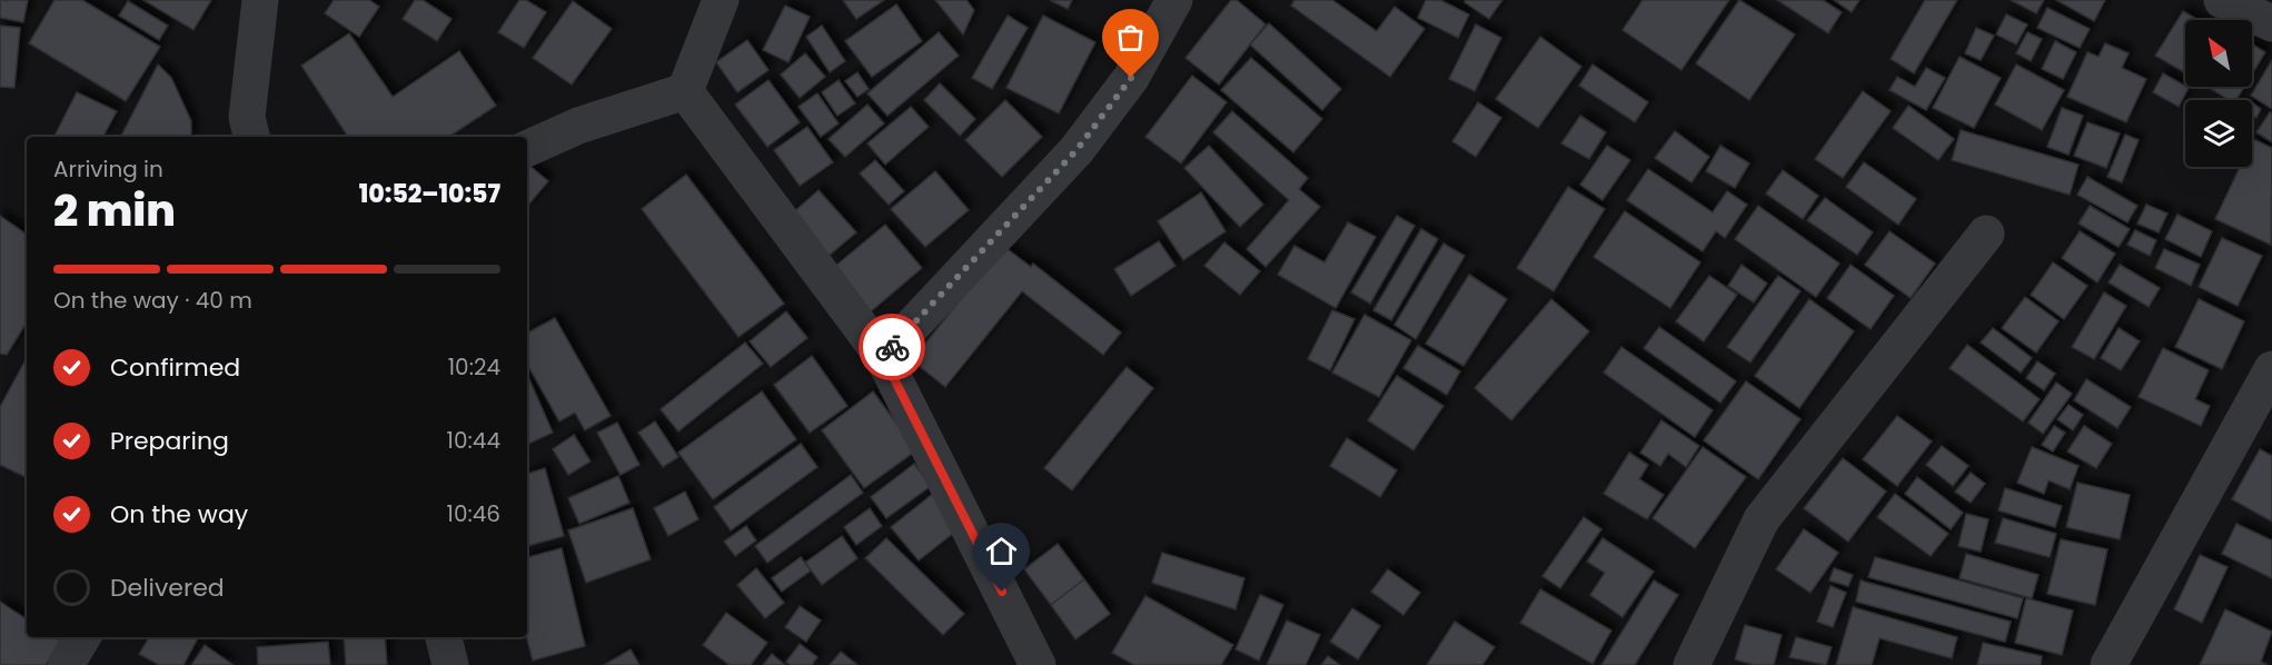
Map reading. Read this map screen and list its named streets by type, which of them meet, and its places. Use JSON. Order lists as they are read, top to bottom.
{
  "north": "top left",
  "page": {
    "heading": ["2 min", "Arriving in", "10:52–10:57"],
    "bar": "On the way · 40 m",
    "list": [
      ["Confirmed", "10:24"],
      ["Preparing", "10:44"],
      ["On the way", "10:46"],
      "Delivered"
    ]
  }
}
